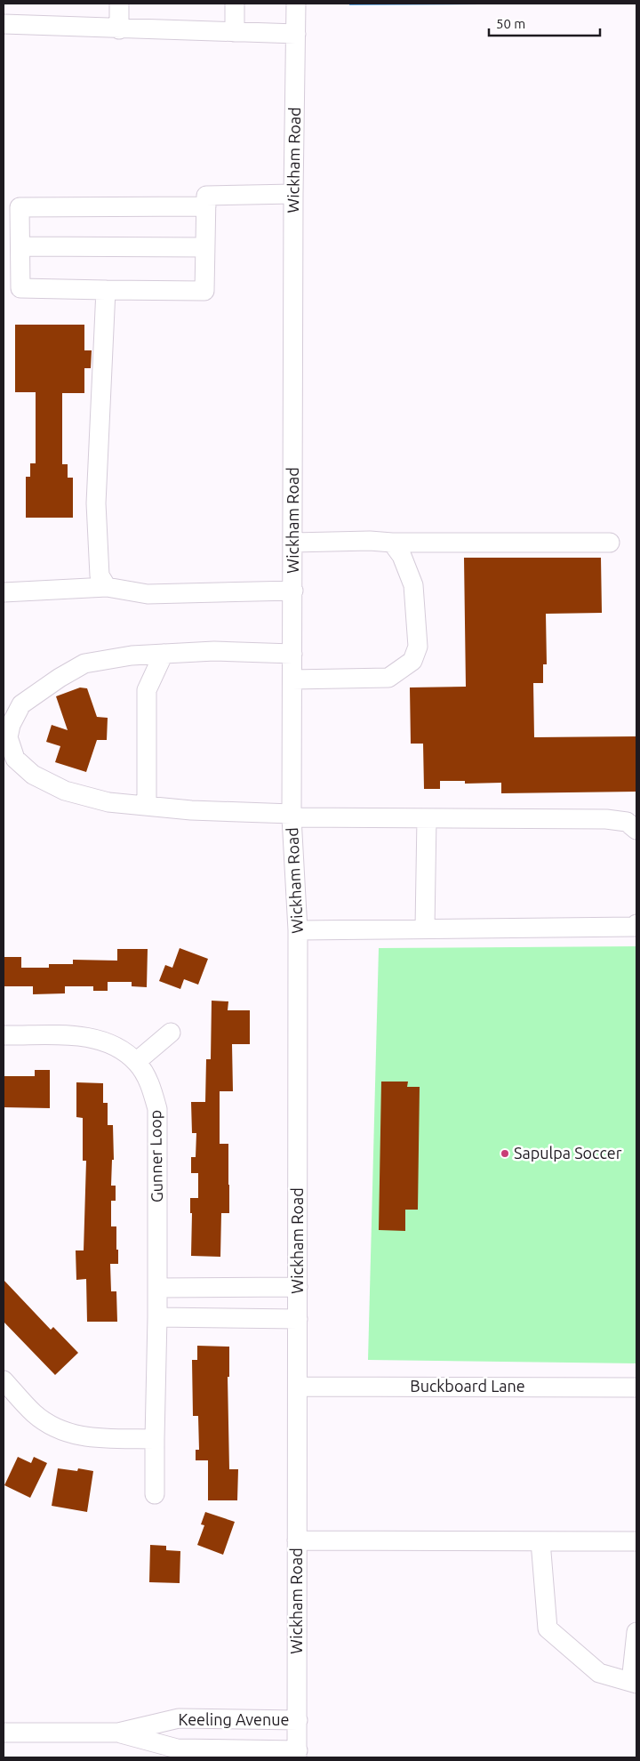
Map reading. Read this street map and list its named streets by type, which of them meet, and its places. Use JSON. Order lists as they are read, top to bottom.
{
  "streets": {
    "street": [
      "Wickham Road",
      "Gunner Loop",
      "Buckboard Lane",
      "Keeling Avenue"
    ]
  },
  "crossings": [
    ["Wickham Road", "Buckboard Lane"],
    ["Wickham Road", "Keeling Avenue"]
  ],
  "places": ["Sapulpa Soccer"],
  "scale_bar": "50 m"
}
